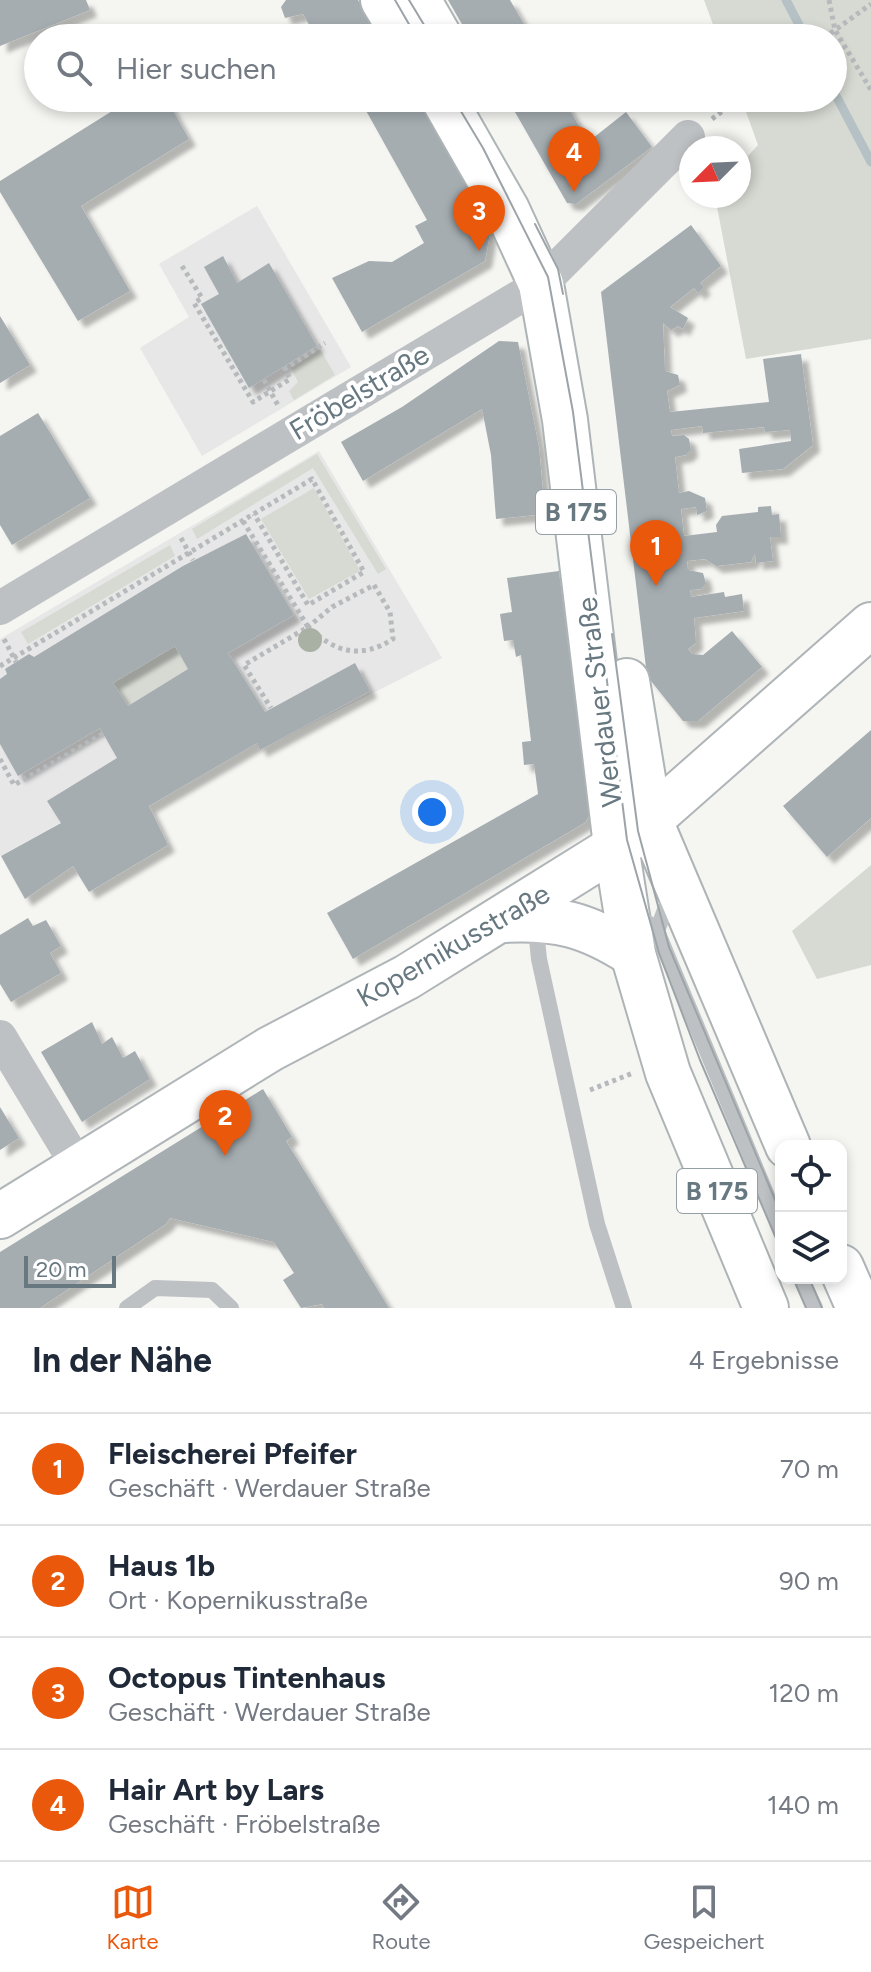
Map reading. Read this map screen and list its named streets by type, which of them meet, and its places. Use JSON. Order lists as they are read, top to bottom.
{
  "streets": {
    "main road": ["B 175", "Werdauer Straße", "Kopernikusstraße"],
    "street": ["Fröbelstraße"]
  },
  "crossings": [
    ["Fröbelstraße", "Werdauer Straße"],
    ["Werdauer Straße", "Kopernikusstraße"]
  ],
  "scale_bar": "20 m",
  "north": "bottom left",
  "page": {
    "search": "Hier suchen",
    "pins": [
      "4",
      "3",
      "1",
      "2"
    ],
    "scale": "20 m",
    "heading": ["In der Nähe", "4 Ergebnisse"],
    "list": [
      {
        "mark": "1",
        "name": "Fleischerei Pfeifer",
        "note": "Geschäft · Werdauer Straße",
        "value": "70 m"
      },
      {
        "mark": "2",
        "name": "Haus 1b",
        "note": "Ort · Kopernikusstraße",
        "value": "90 m"
      },
      {
        "mark": "3",
        "name": "Octopus Tintenhaus",
        "note": "Geschäft · Werdauer Straße",
        "value": "120 m"
      },
      {
        "mark": "4",
        "name": "Hair Art by Lars",
        "note": "Geschäft · Fröbelstraße",
        "value": "140 m"
      }
    ],
    "nav": ["Karte", "Route", "Gespeichert"]
  }
}
